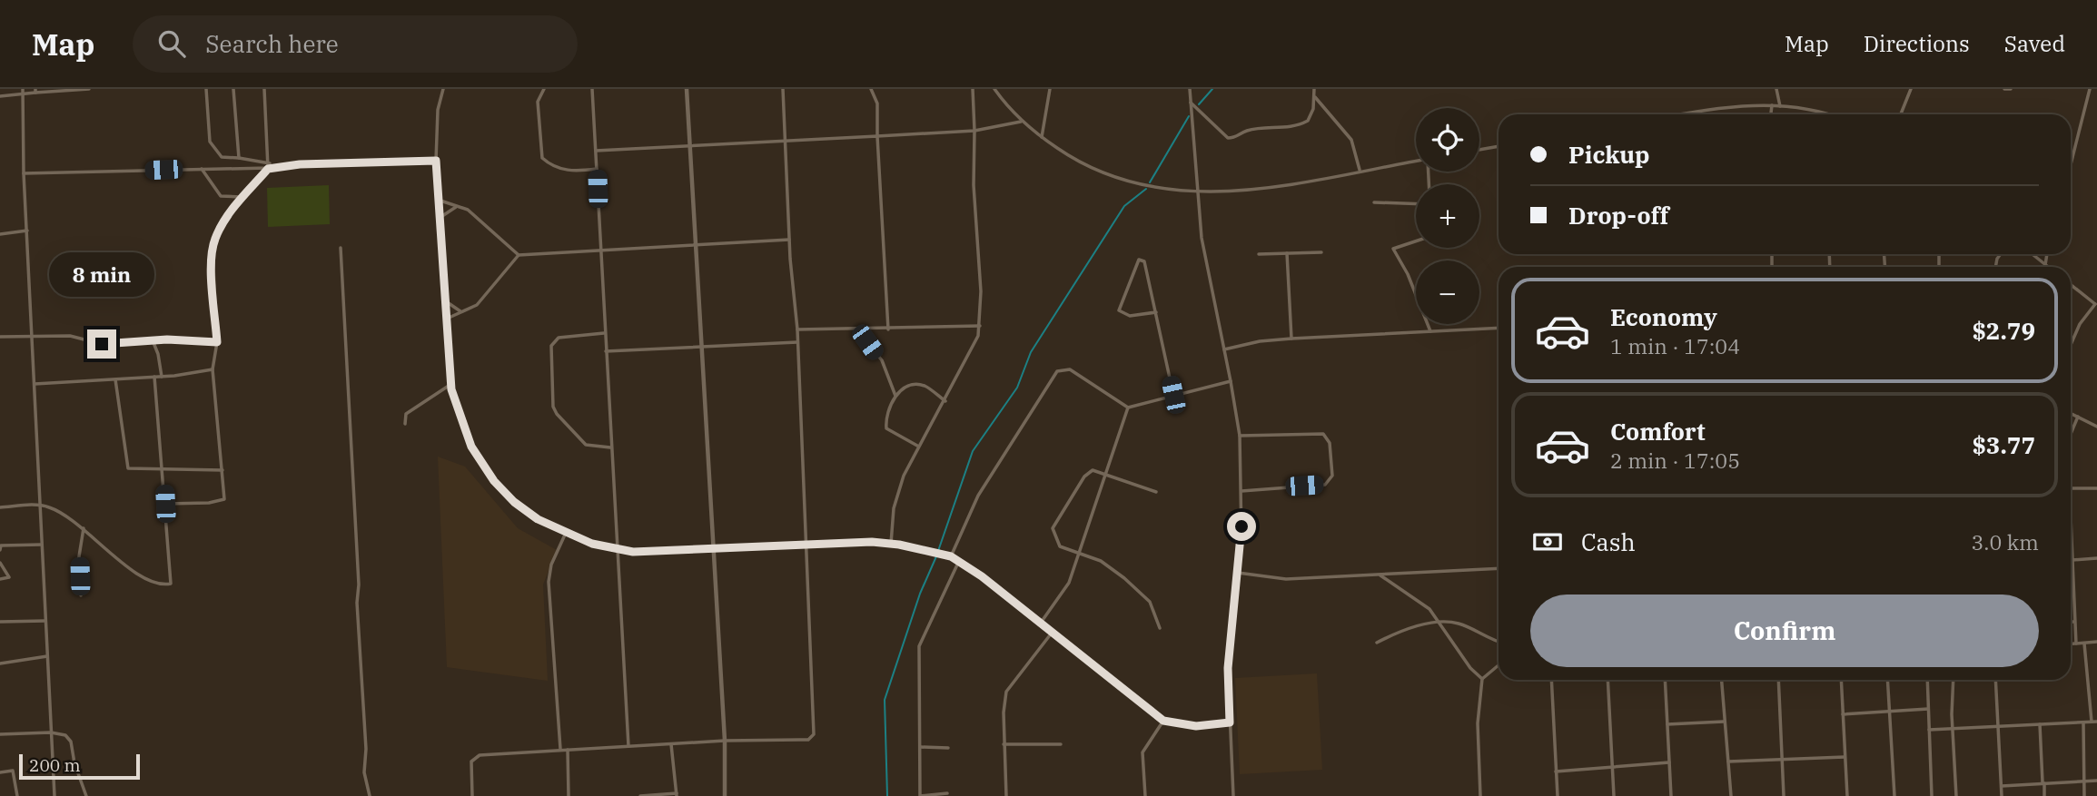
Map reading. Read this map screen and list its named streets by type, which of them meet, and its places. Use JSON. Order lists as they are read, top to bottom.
{
  "scale_bar": "200 m",
  "page": {
    "header": "Map",
    "search": "Search here",
    "nav": ["Map", "Directions", "Saved"],
    "map_buttons": ["+", "−"],
    "banner": ["Pickup", "Drop-off"],
    "bubble": "8 min",
    "list": [
      {
        "name": "Economy",
        "note": "1 min · 17:04",
        "value": "$2.79"
      },
      {
        "name": "Comfort",
        "note": "2 min · 17:05",
        "value": "$3.77"
      }
    ],
    "pay": ["Cash", "3.0 km"],
    "buttons": "Confirm",
    "scale": "200 m"
  }
}
